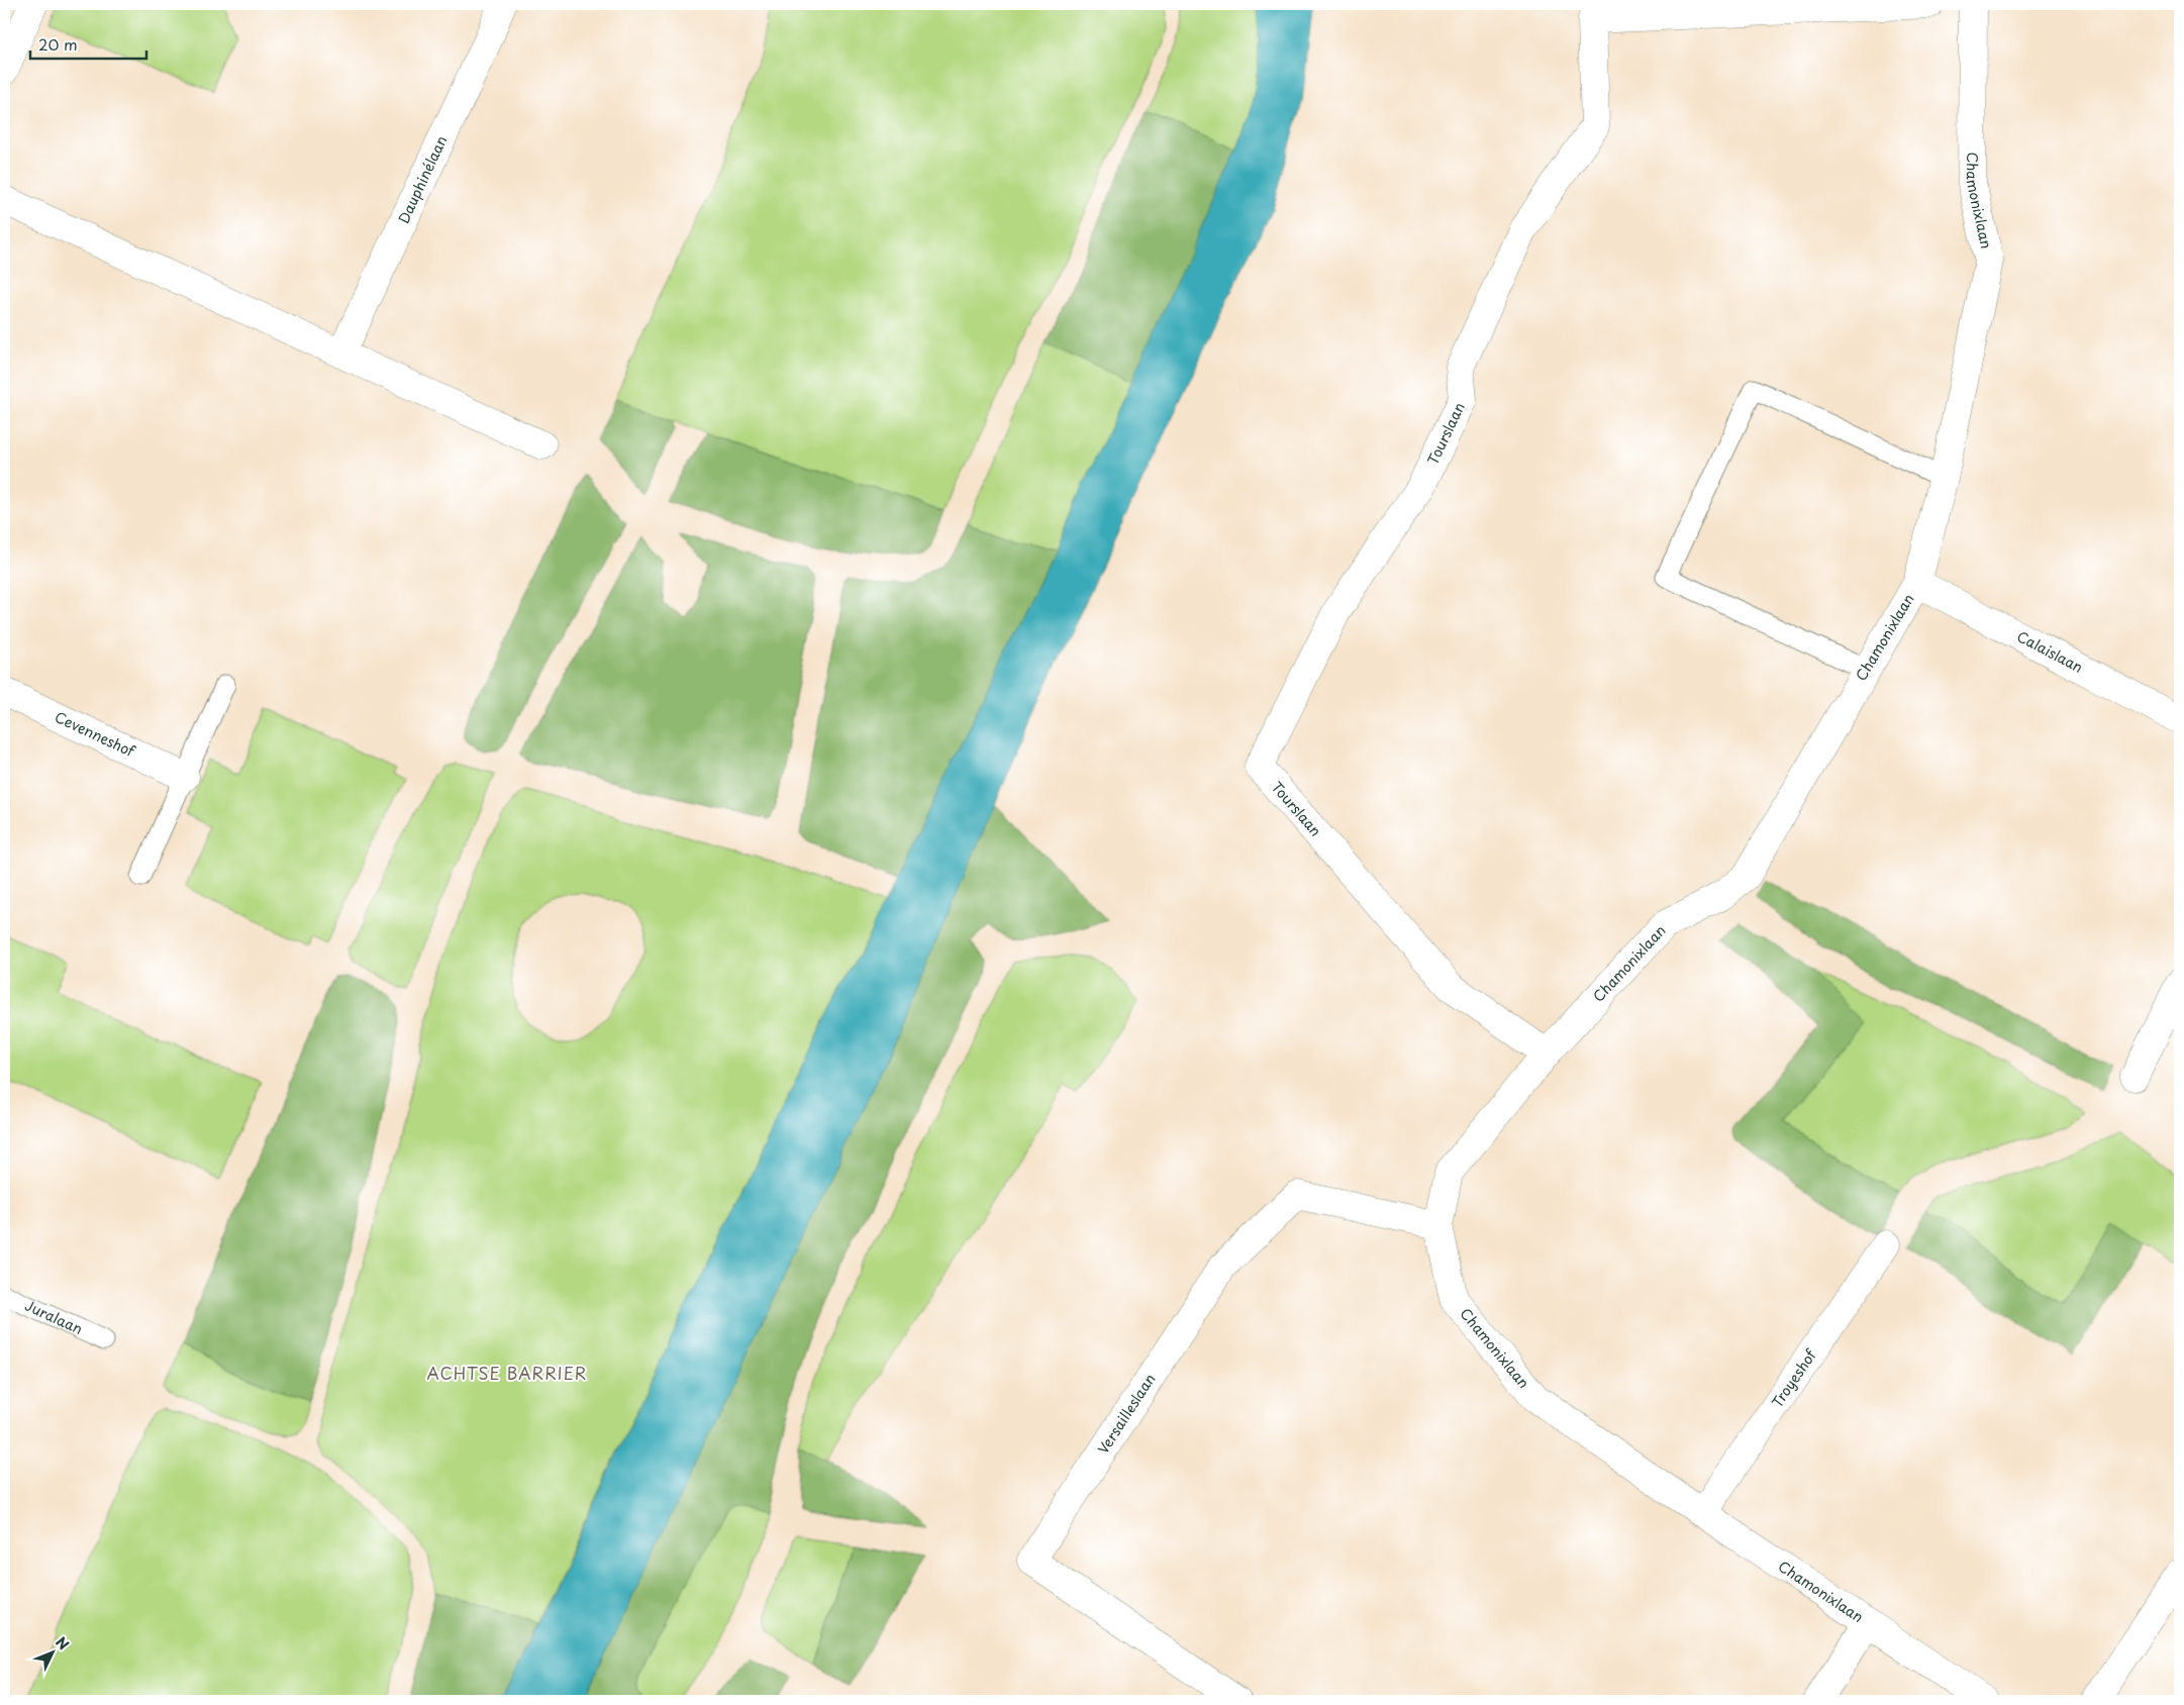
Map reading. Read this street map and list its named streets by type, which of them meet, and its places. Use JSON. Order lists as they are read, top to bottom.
{
  "streets": {
    "street": [
      "Dauphinélaan",
      "Chamonixlaan",
      "Tourslaan",
      "Calaislaan",
      "Cevenneshof",
      "Troyeshof",
      "Versailleslaan"
    ],
    "lane": ["Juralaan"]
  },
  "crossings": [
    ["Chamonixlaan", "Tourslaan"],
    ["Chamonixlaan", "Calaislaan"],
    ["Chamonixlaan", "Troyeshof"],
    ["Chamonixlaan", "Versailleslaan"]
  ],
  "districts": ["ACHTSE BARRIER"],
  "scale_bar": "20 m",
  "north": "top right"
}
